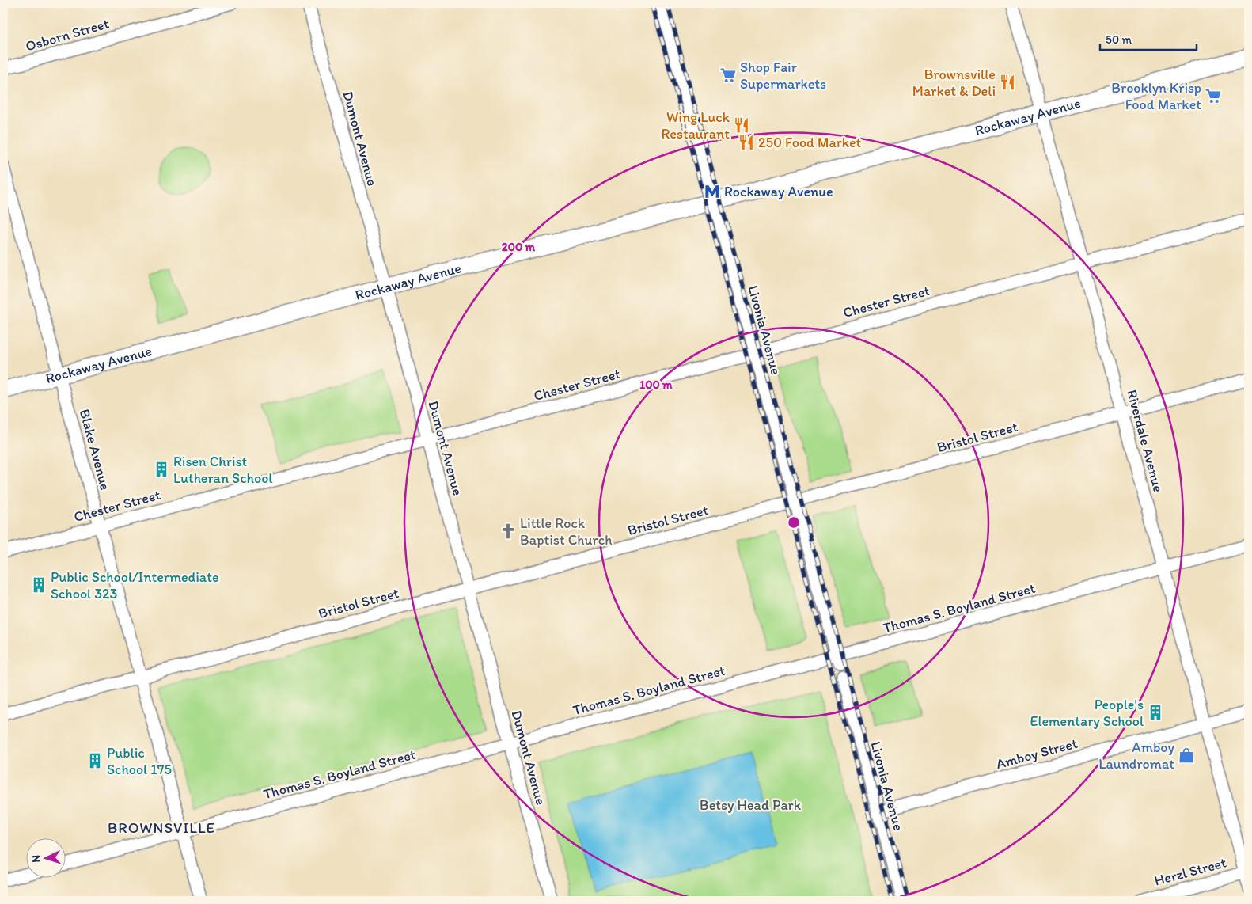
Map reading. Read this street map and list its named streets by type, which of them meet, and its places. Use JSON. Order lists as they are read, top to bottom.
{
  "streets": {
    "street": [
      "Osborn Street",
      "Rockaway Avenue",
      "Dumont Avenue",
      "Chester Street",
      "Livonia Avenue",
      "Bristol Street",
      "Riverdale Avenue",
      "Blake Avenue",
      "Thomas S. Boyland Street",
      "Amboy Street",
      "Herzl Street"
    ]
  },
  "crossings": [
    ["Rockaway Avenue", "Dumont Avenue"],
    ["Rockaway Avenue", "Livonia Avenue"],
    ["Rockaway Avenue", "Riverdale Avenue"],
    ["Rockaway Avenue", "Blake Avenue"],
    ["Dumont Avenue", "Chester Street"],
    ["Dumont Avenue", "Bristol Street"],
    ["Dumont Avenue", "Thomas S. Boyland Street"],
    ["Chester Street", "Livonia Avenue"],
    ["Chester Street", "Riverdale Avenue"],
    ["Chester Street", "Blake Avenue"],
    ["Livonia Avenue", "Bristol Street"],
    ["Livonia Avenue", "Thomas S. Boyland Street"],
    ["Livonia Avenue", "Amboy Street"],
    ["Bristol Street", "Riverdale Avenue"],
    ["Bristol Street", "Blake Avenue"],
    ["Riverdale Avenue", "Thomas S. Boyland Street"],
    ["Riverdale Avenue", "Amboy Street"],
    ["Riverdale Avenue", "Herzl Street"],
    ["Blake Avenue", "Thomas S. Boyland Street"]
  ],
  "districts": ["BROWNSVILLE"],
  "parks": ["Betsy Head Park"],
  "places": {
    "supermarket": ["Shop Fair Supermarkets", "Brooklyn Krisp Food Market"],
    "restaurant": ["Brownsville Market & Deli", "Wing Luck Restaurant", "250 Food Market"],
    "metro station": ["Rockaway Avenue"],
    "building": [
      "Risen Christ Lutheran School",
      "Public School/Intermediate School 323",
      "People's Elementary School",
      "Public School 175"
    ],
    "church": ["Little Rock Baptist Church"],
    "shop": ["Amboy Laundromat"]
  },
  "scale_bar": "50 m",
  "north": "left",
  "rings": ["200 m", "100 m"]
}
